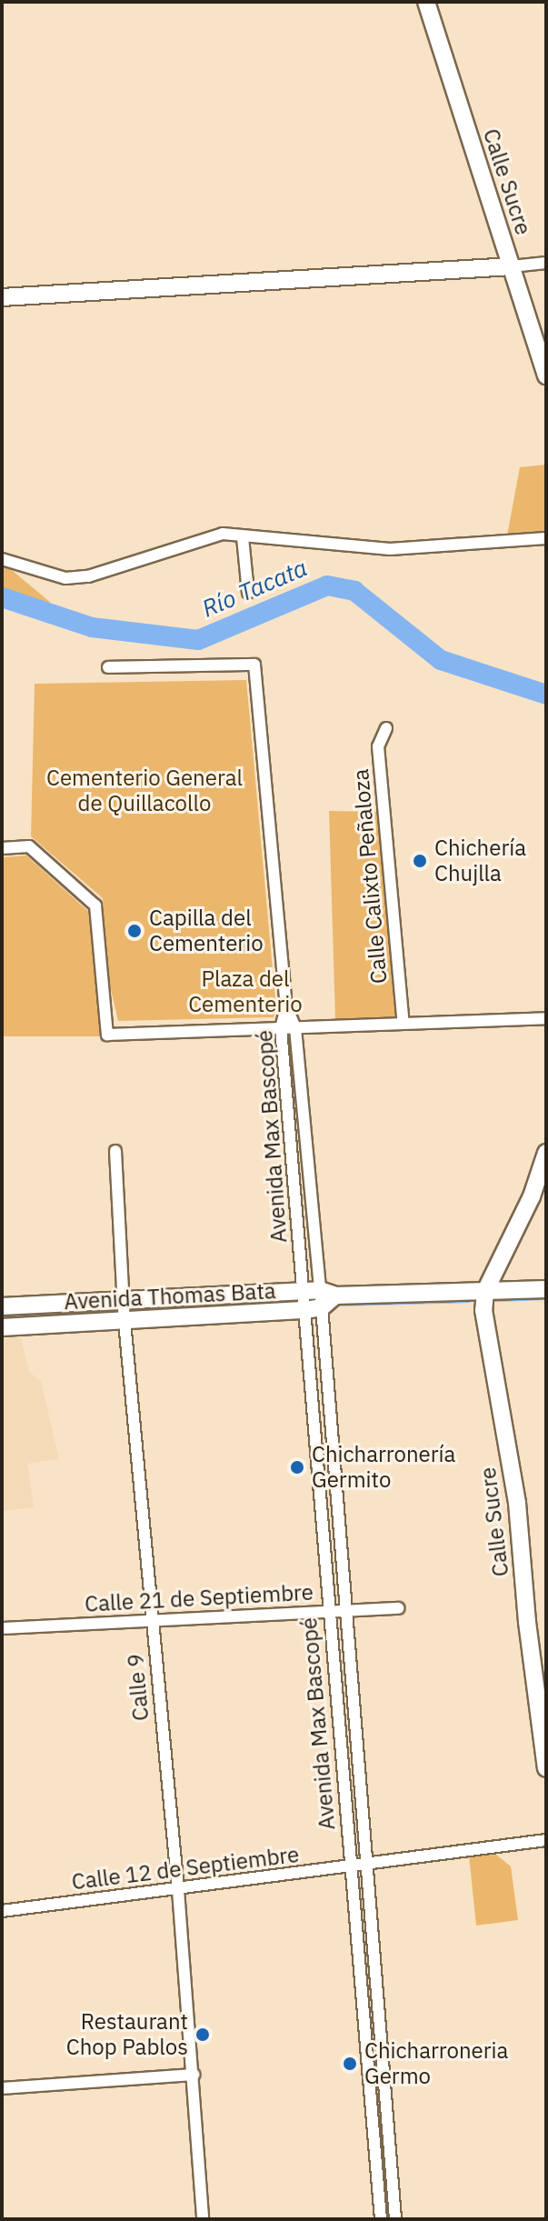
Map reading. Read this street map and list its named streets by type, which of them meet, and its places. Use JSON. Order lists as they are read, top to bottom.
{
  "streets": {
    "main road": ["Calle Sucre", "Avenida Thomas Bata"],
    "street": [
      "Calle Calixto Peñaloza",
      "Avenida Max Bascopé",
      "Calle 21 de Septiembre",
      "Calle 9",
      "Calle 12 de Septiembre"
    ]
  },
  "crossings": [
    ["Calle Sucre", "Avenida Thomas Bata"],
    ["Avenida Max Bascopé", "Avenida Thomas Bata"],
    ["Avenida Max Bascopé", "Calle 21 de Septiembre"],
    ["Avenida Max Bascopé", "Calle 12 de Septiembre"],
    ["Avenida Thomas Bata", "Calle 9"],
    ["Calle 21 de Septiembre", "Calle 9"],
    ["Calle 9", "Calle 12 de Septiembre"]
  ],
  "water": ["Río Tacata"],
  "parks": ["Cementerio General de Quillacollo", "Plaza del Cementerio"],
  "places": [
    "Chichería Chujlla",
    "Capilla del Cementerio",
    "Chicharronería Germito",
    "Restaurant Chop Pablos",
    "Chicharroneria Germo"
  ]
}
